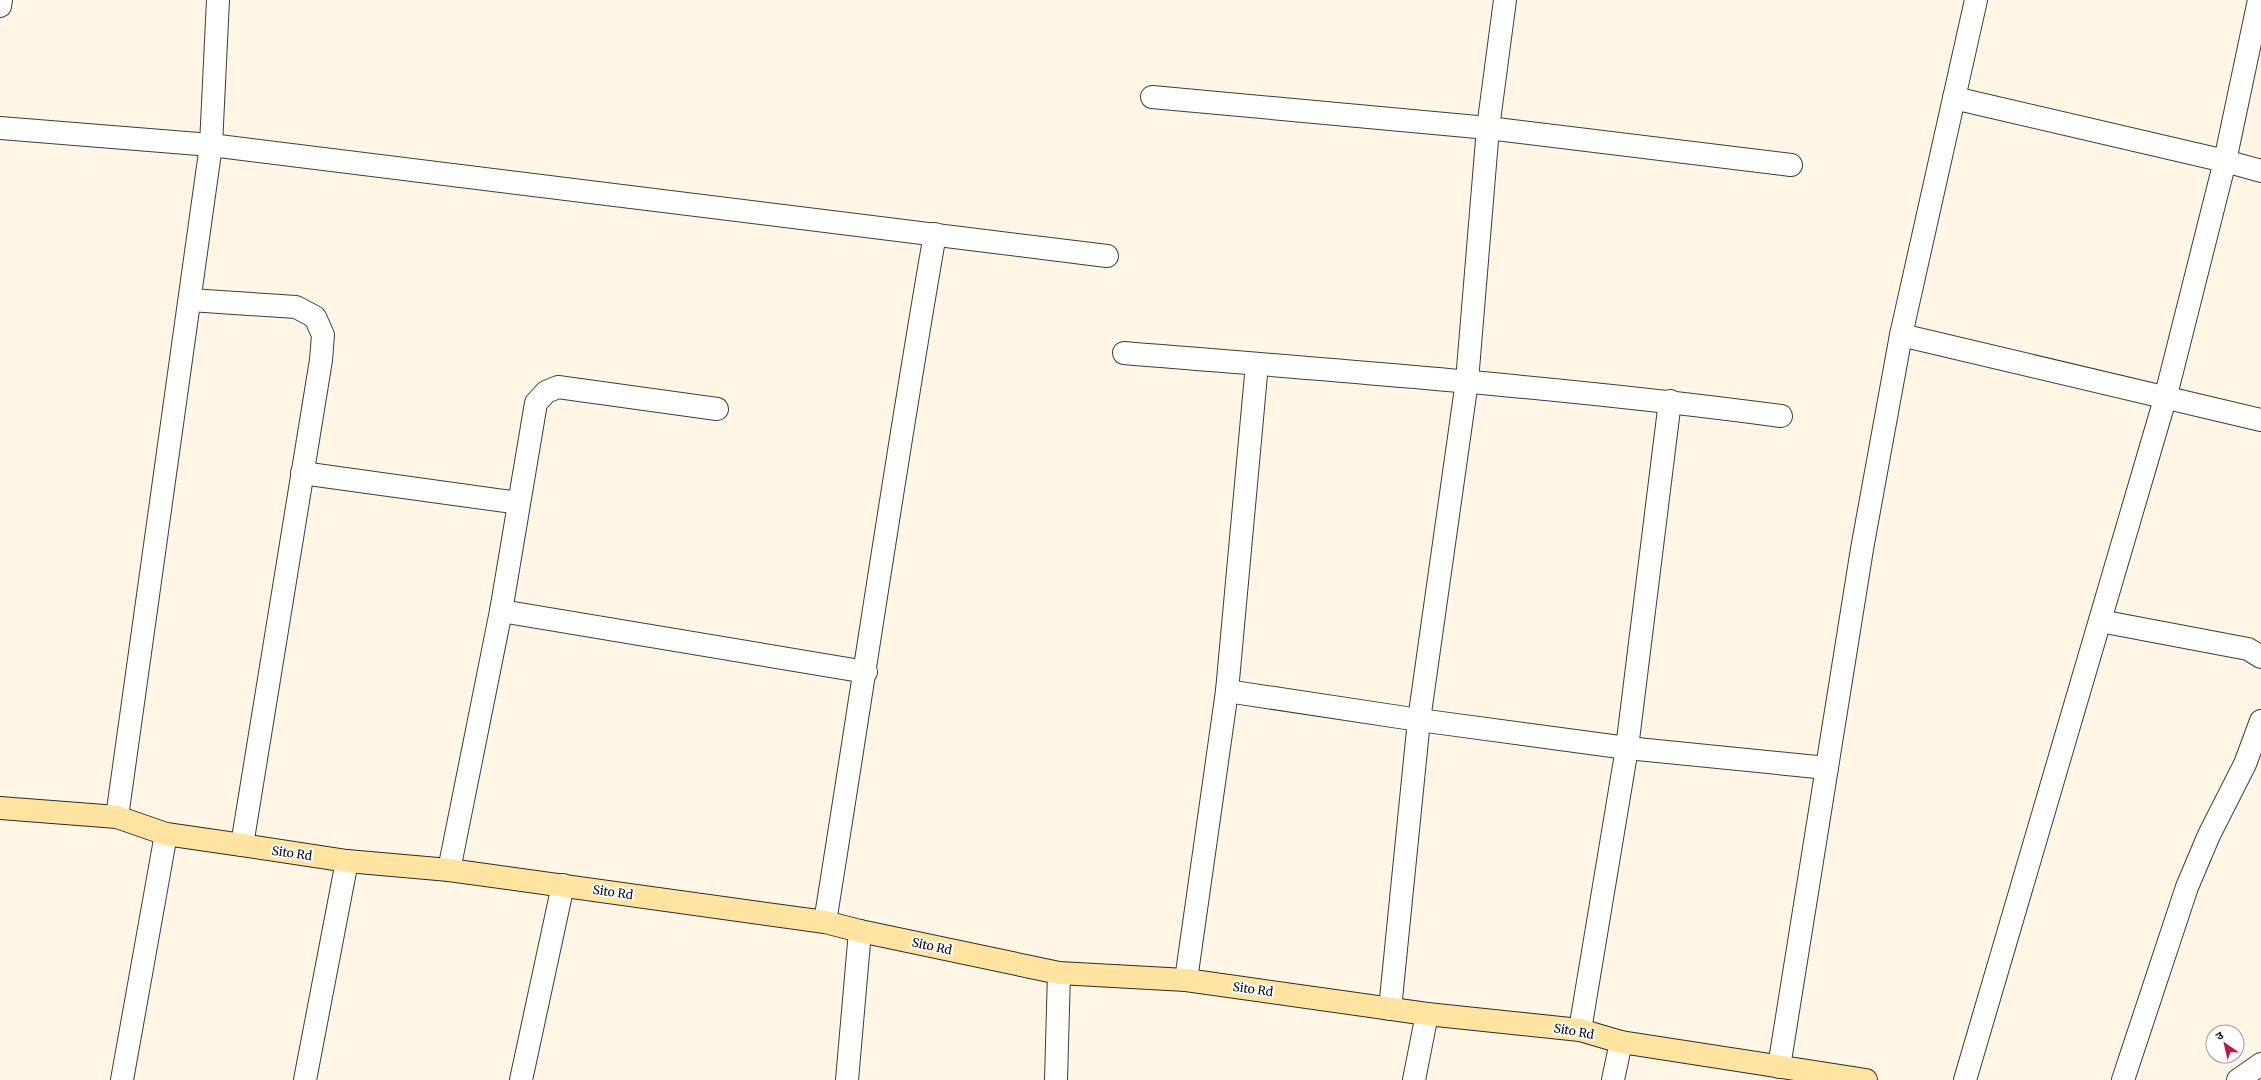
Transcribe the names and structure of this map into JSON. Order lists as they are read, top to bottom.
{
  "streets": {
    "main road": ["Sito Rd"]
  },
  "north": "top left"
}
